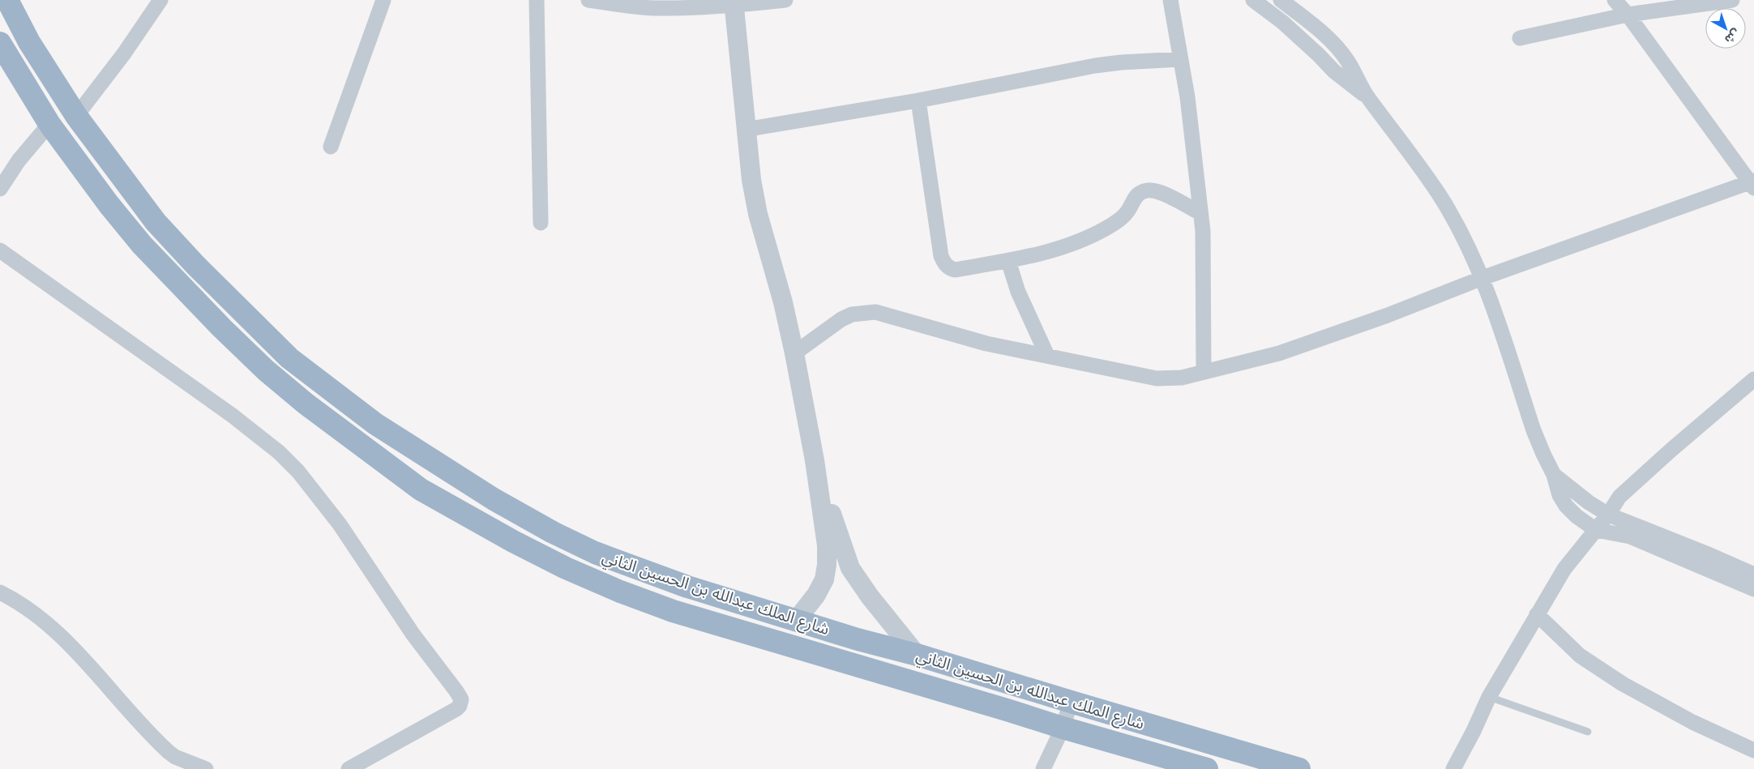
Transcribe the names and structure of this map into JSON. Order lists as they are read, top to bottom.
{
  "streets": {
    "highway": ["شارع الملك عبدالله بن الحسين الثاني"]
  },
  "north": "bottom right"
}
